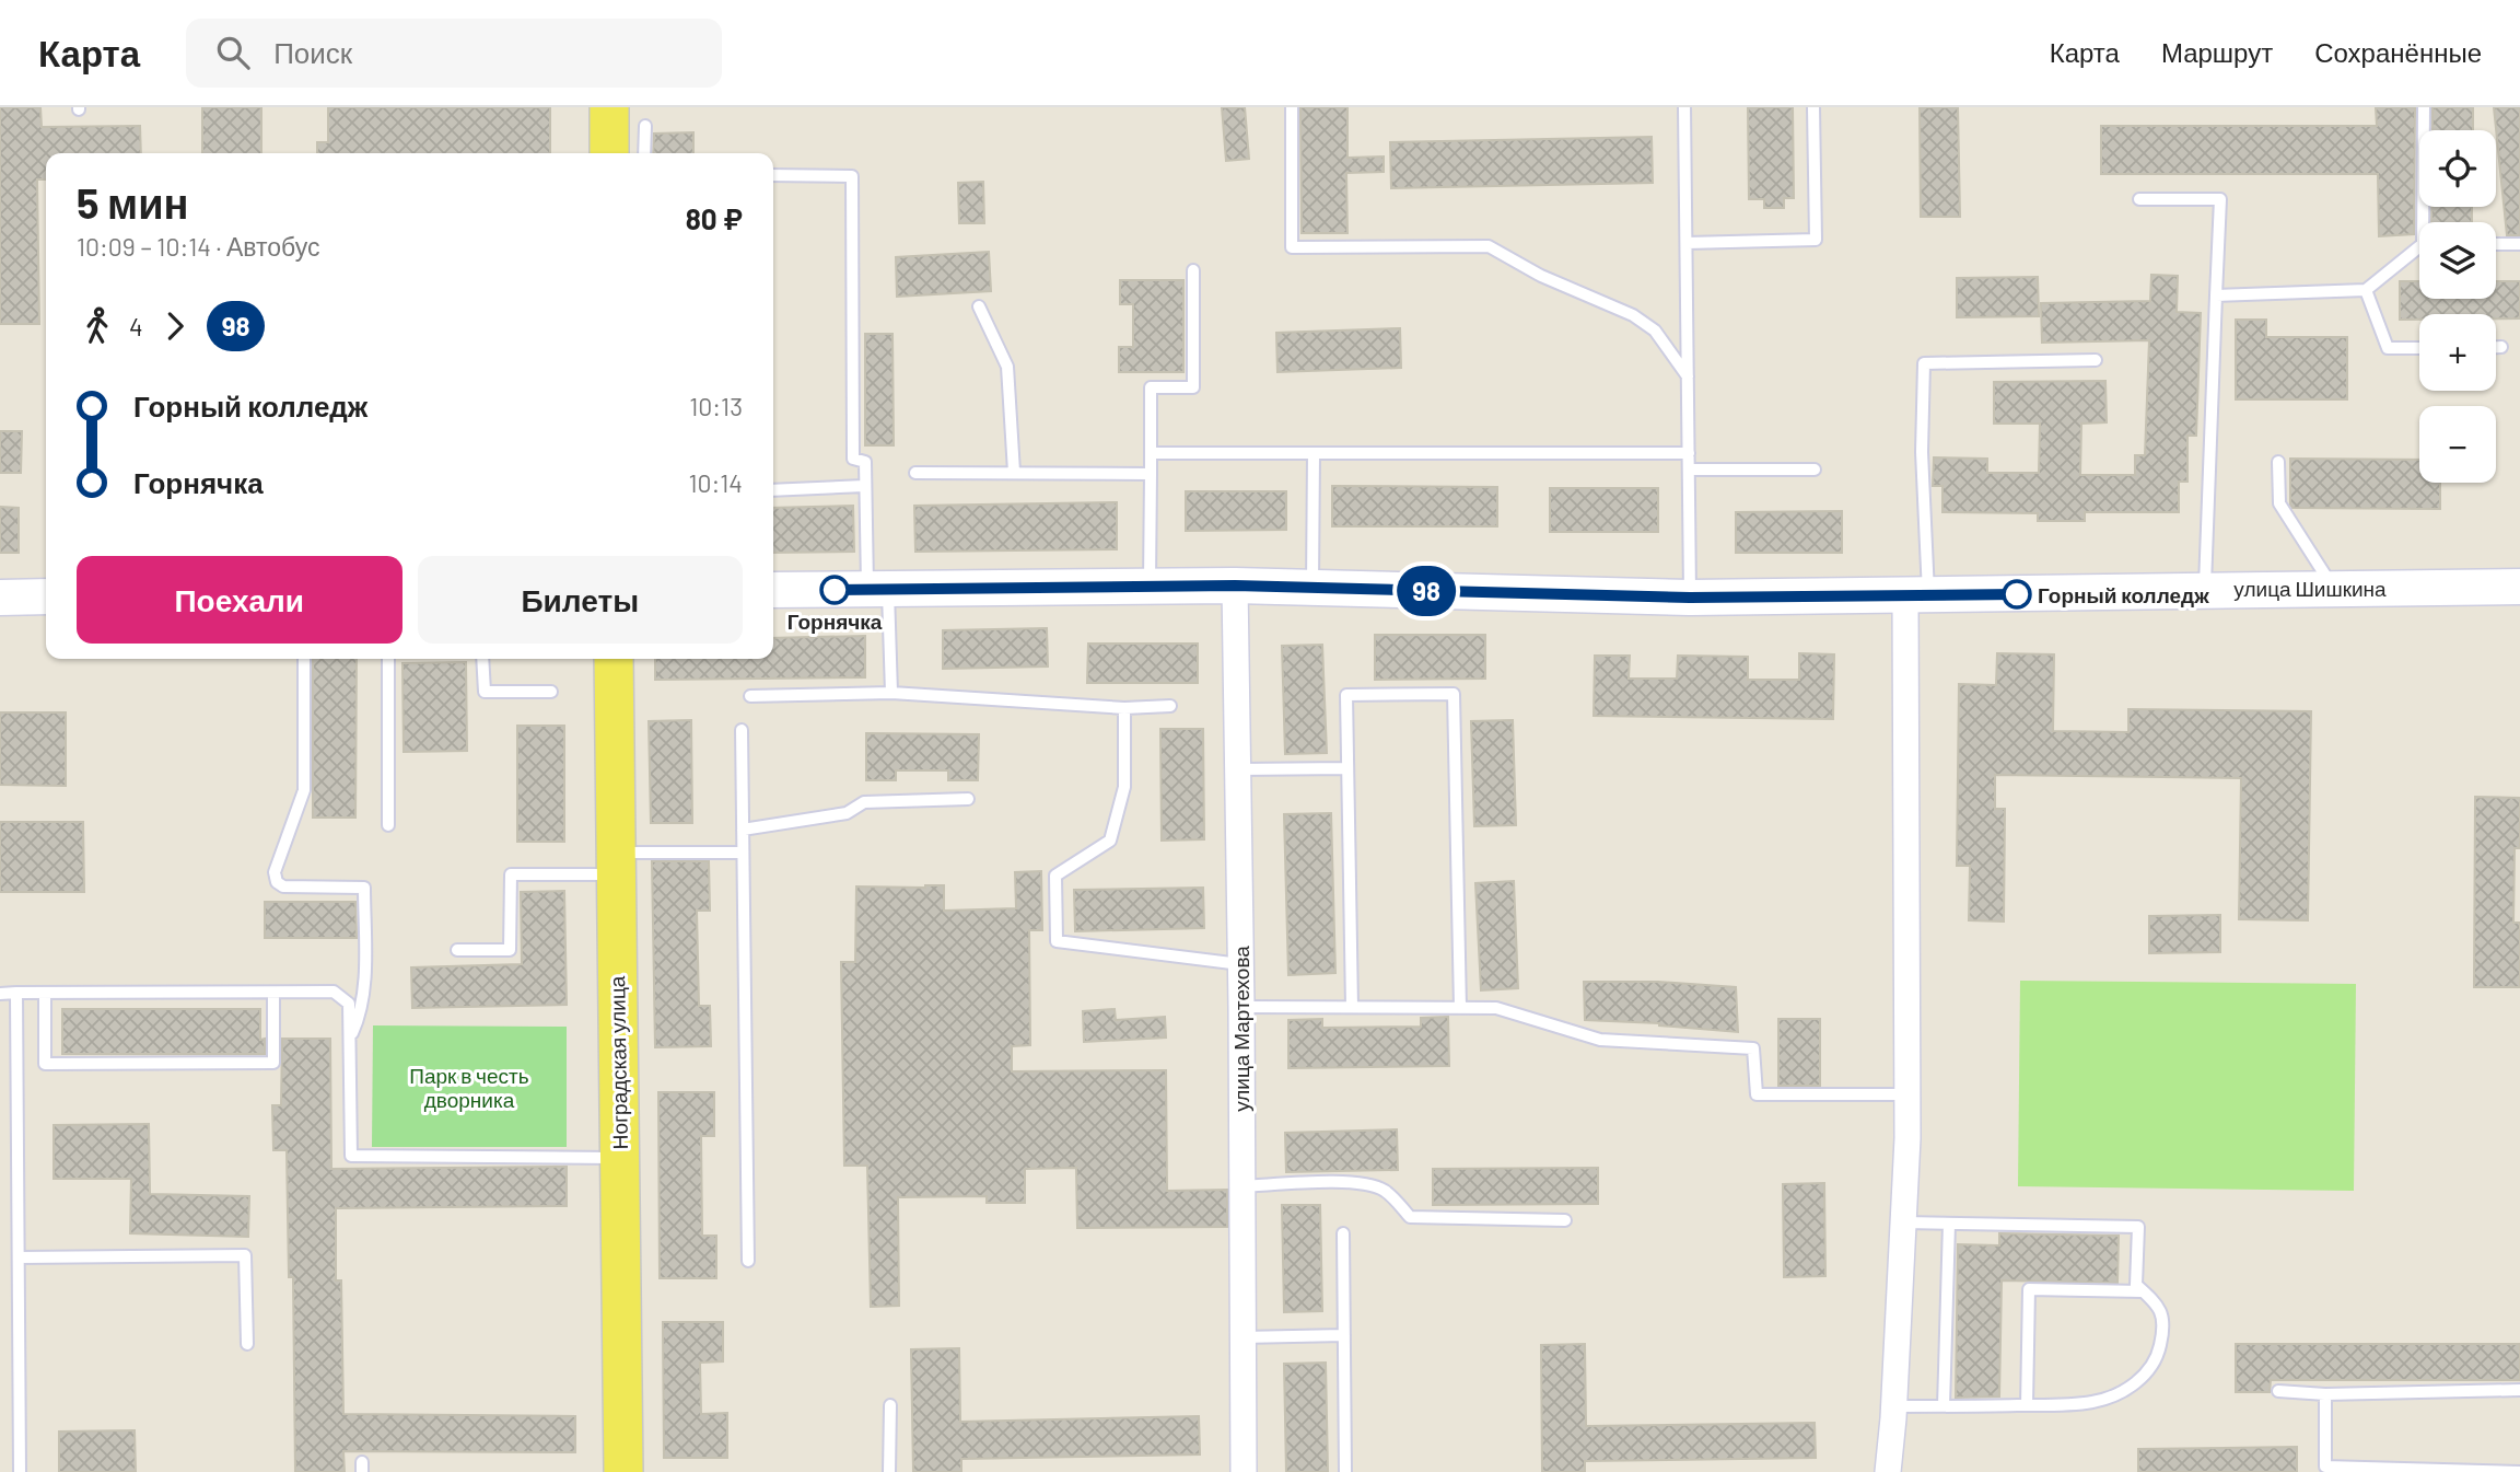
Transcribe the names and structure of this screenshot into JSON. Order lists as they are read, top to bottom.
{
  "streets": {
    "main road": ["улица Шишкина", "Ноградская улица"],
    "street": ["улица Мартехова"]
  },
  "crossings": [
    ["улица Шишкина", "улица Мартехова"]
  ],
  "parks": ["Парк в честь дворника"],
  "places": ["Горнячка", "Горный колледж"],
  "lines": ["bus line 98"],
  "page": {
    "header": "Карта",
    "search": "Поиск",
    "nav": ["Карта", "Маршрут", "Сохранённые"],
    "on_map": "98",
    "map_buttons": ["+", "−"],
    "heading": ["5 мин", "10:09 – 10:14 · Автобус", "80 ₽"],
    "legs": ["4", "98"],
    "list": [
      {
        "name": "Горный колледж",
        "value": "10:13"
      },
      {
        "name": "Горнячка",
        "value": "10:14"
      }
    ],
    "buttons": ["Поехали", "Билеты"]
  }
}
